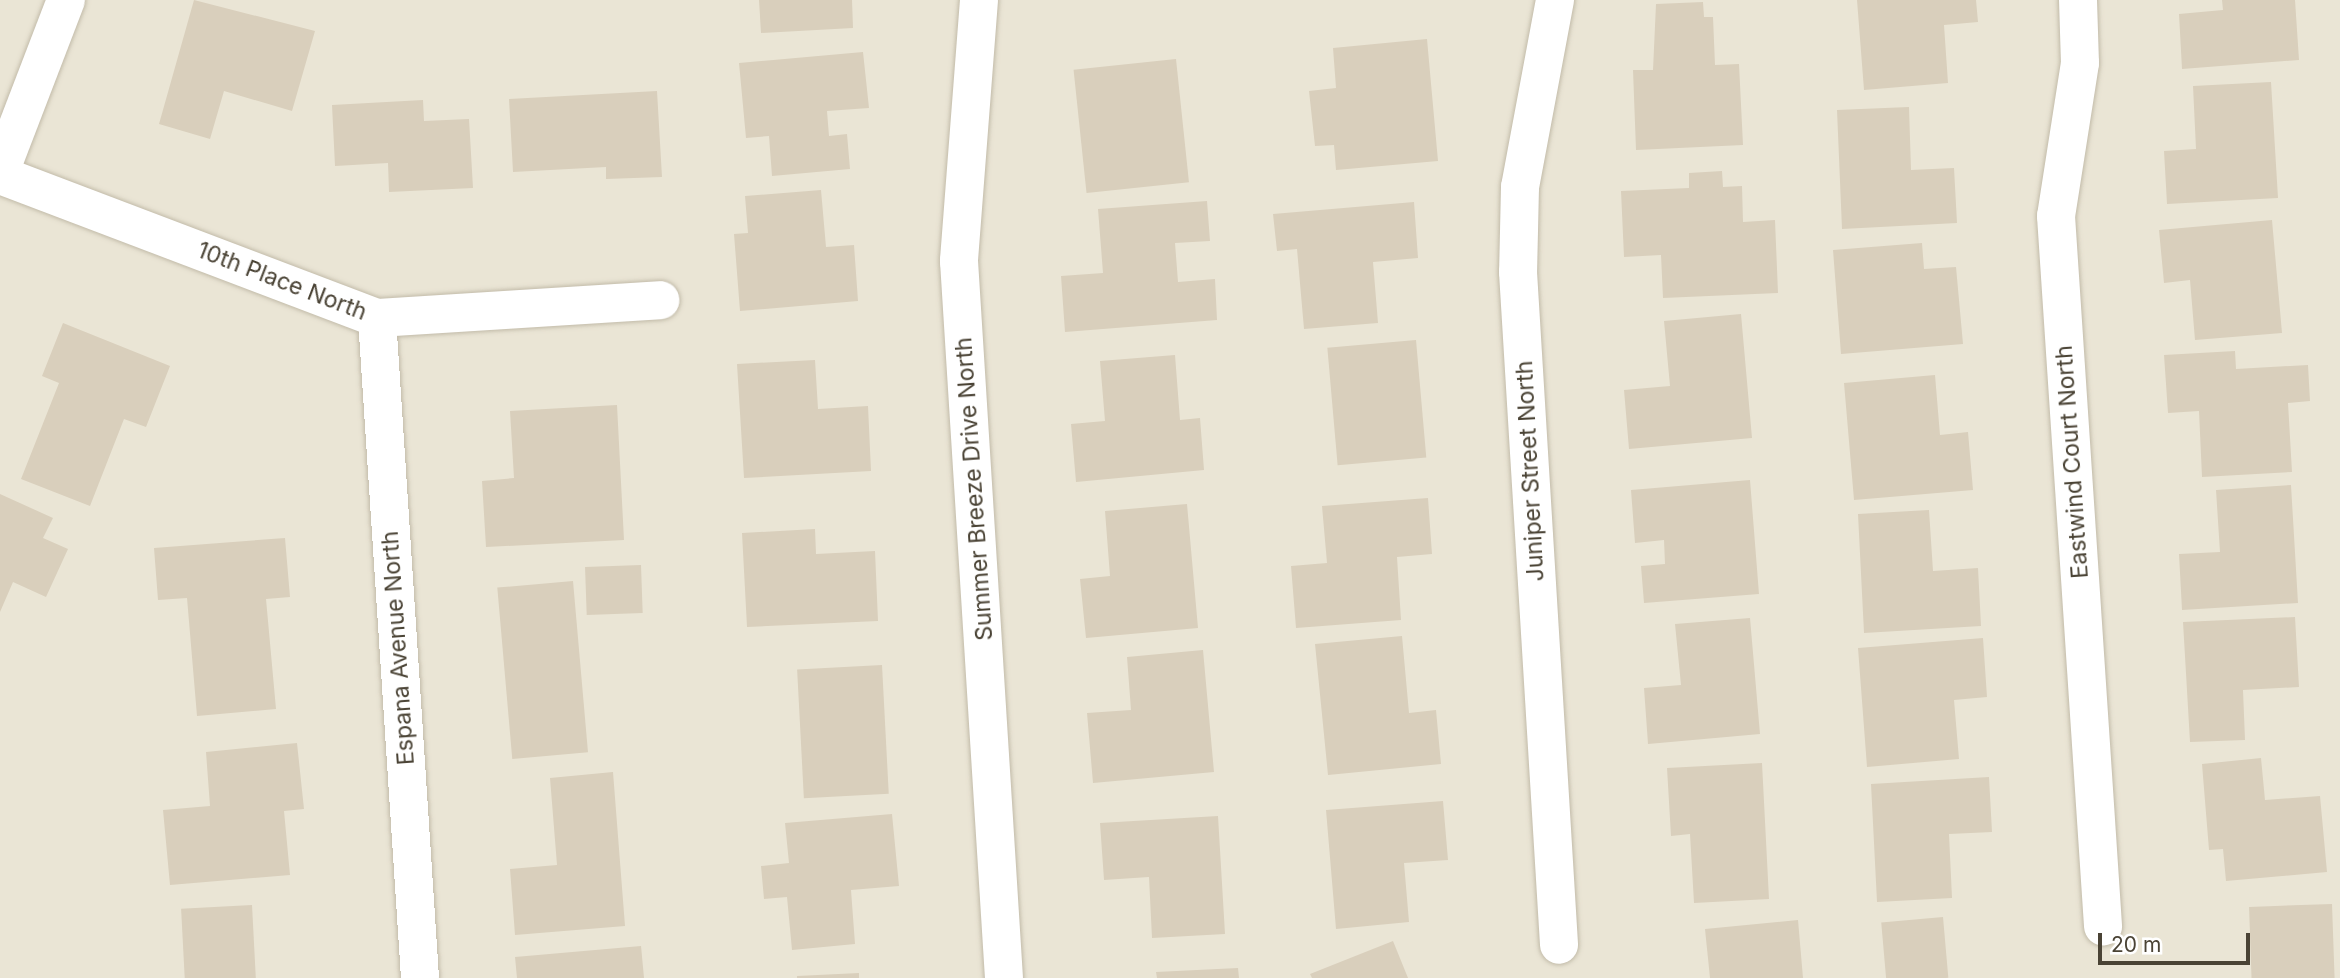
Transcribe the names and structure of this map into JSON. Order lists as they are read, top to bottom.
{
  "streets": {
    "street": [
      "10th Place North",
      "Eastwind Court North",
      "Juniper Street North",
      "Summer Breeze Drive North",
      "Espana Avenue North"
    ]
  },
  "crossings": [
    ["10th Place North", "Espana Avenue North"]
  ],
  "scale_bar": "20 m"
}
